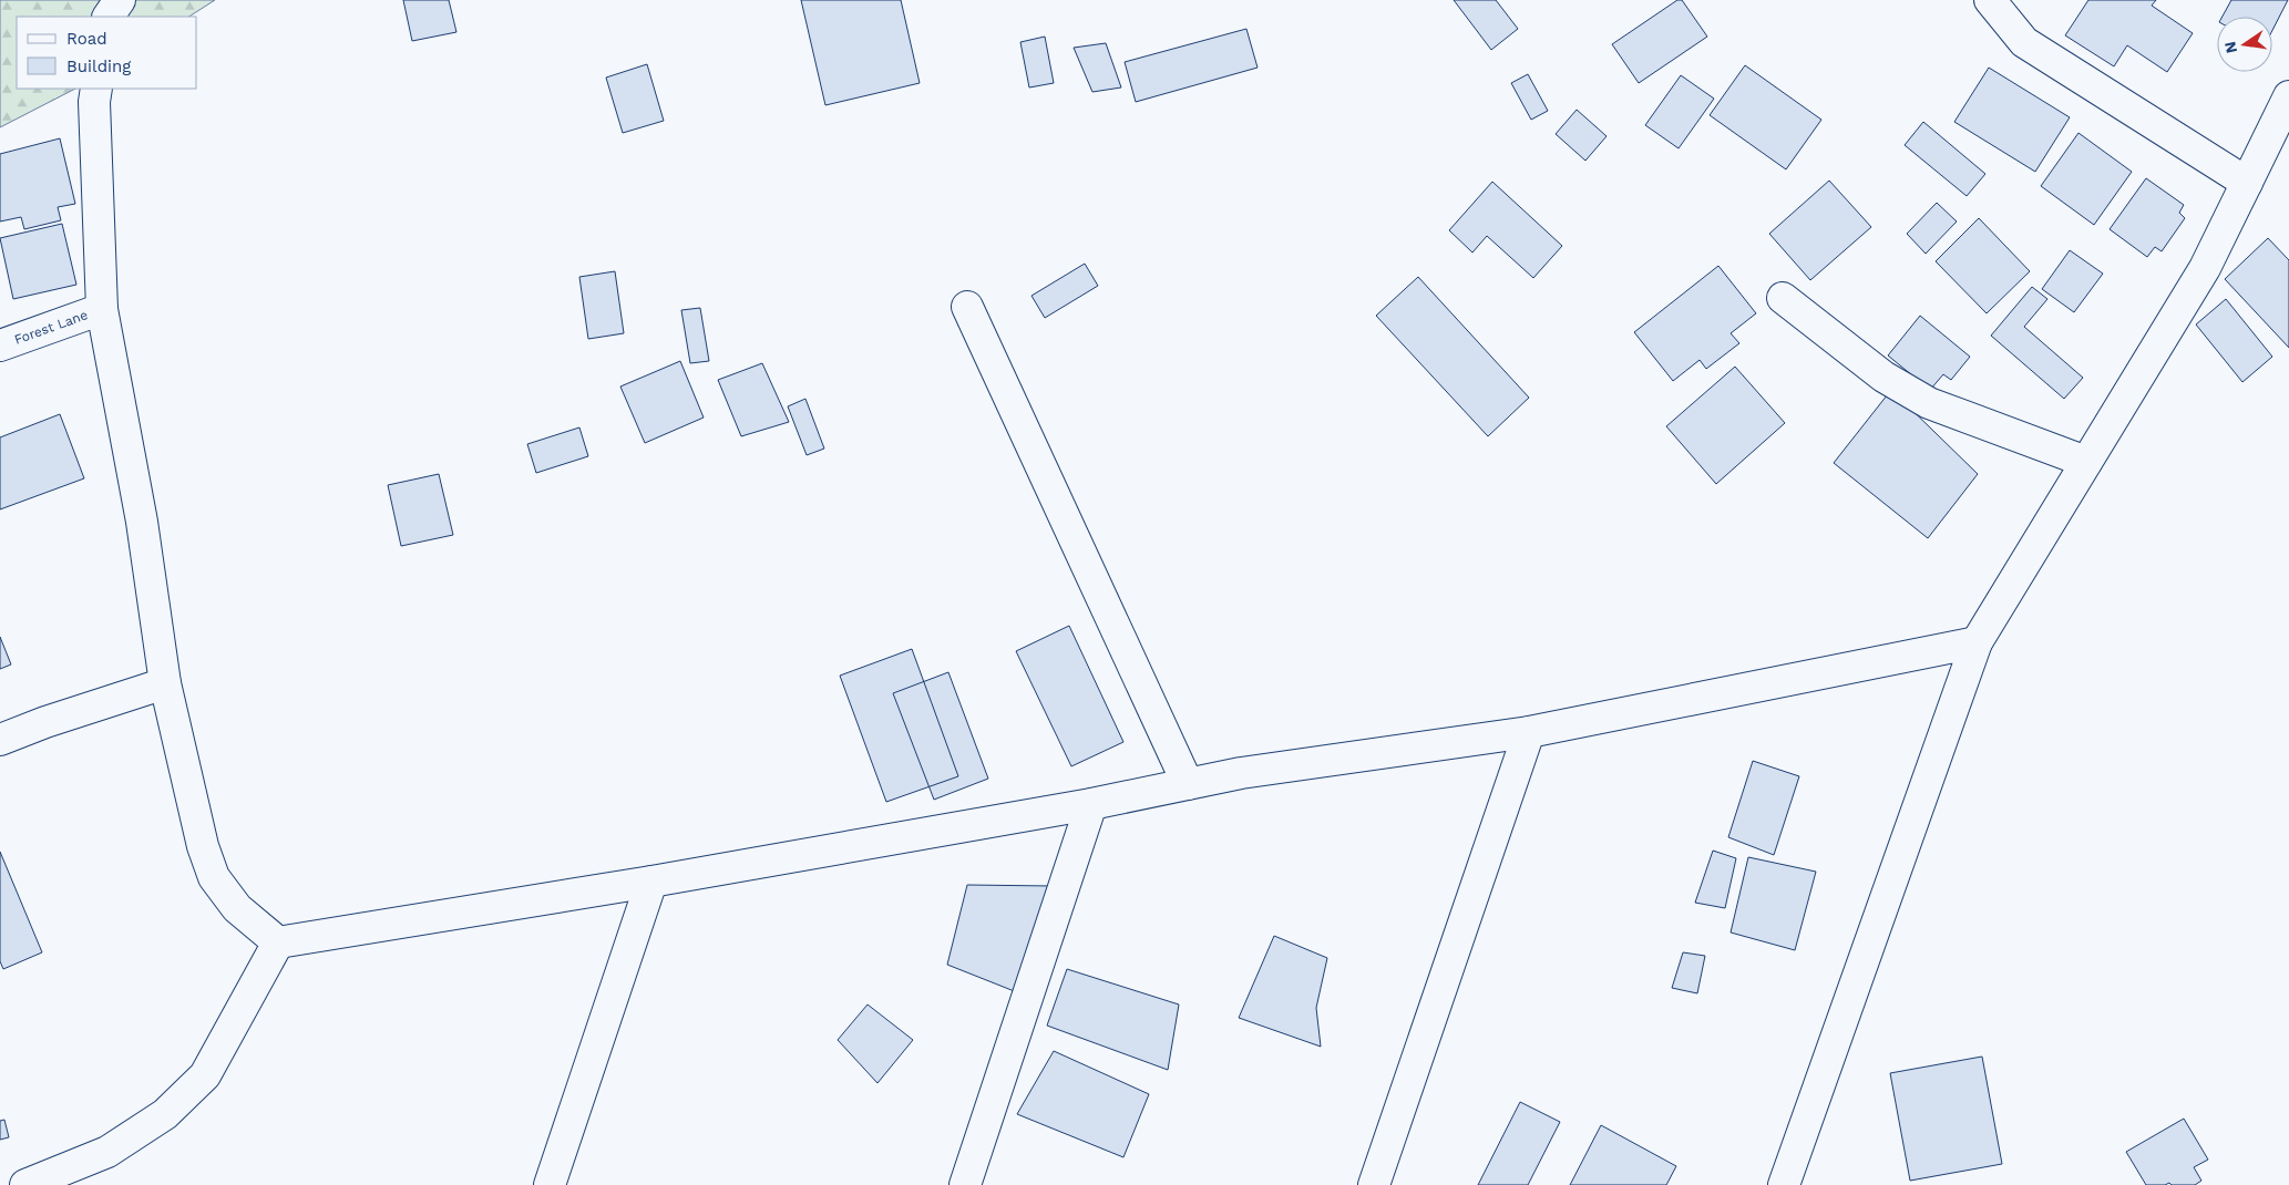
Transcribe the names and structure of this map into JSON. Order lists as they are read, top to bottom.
{
  "streets": {
    "street": ["Forest Lane"]
  },
  "legend": ["Road", "Building"],
  "north": "left"
}
